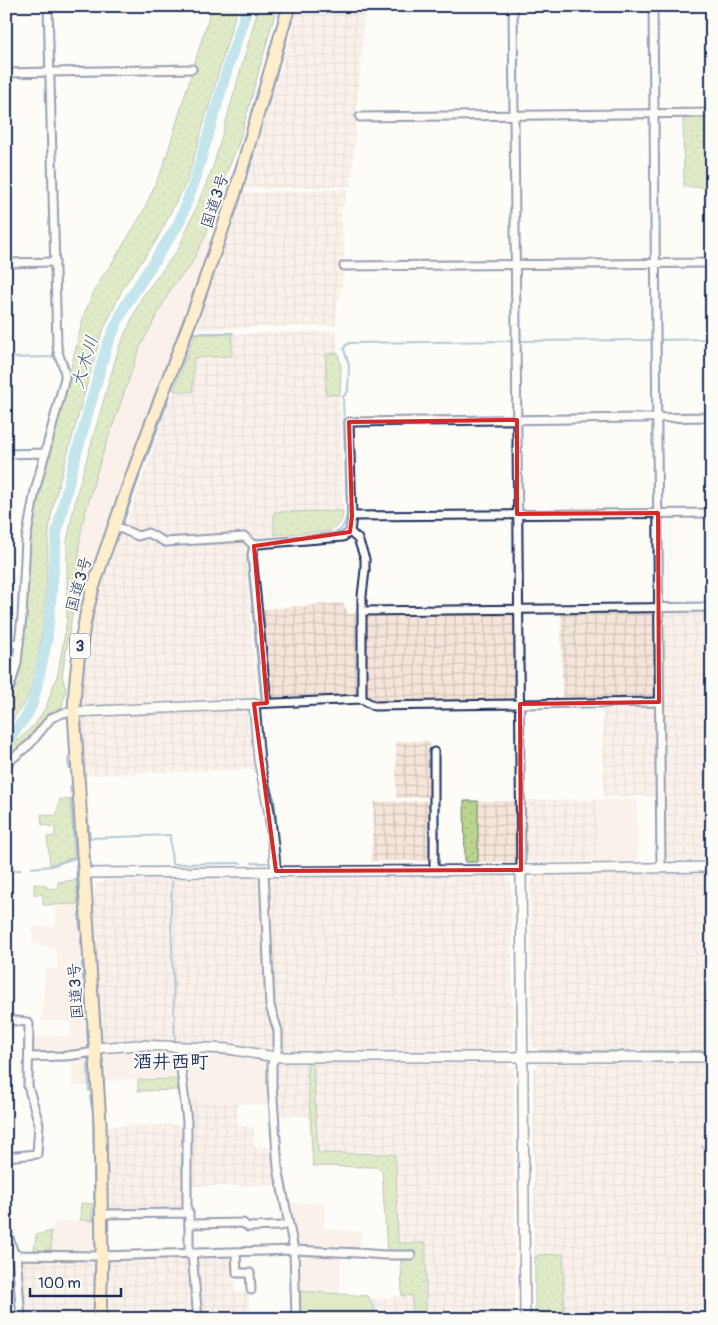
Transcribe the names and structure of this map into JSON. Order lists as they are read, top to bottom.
{
  "streets": {
    "highway": ["国道3号", "3"]
  },
  "districts": ["酒井西町"],
  "water": ["大木川"],
  "scale_bar": "100 m"
}
